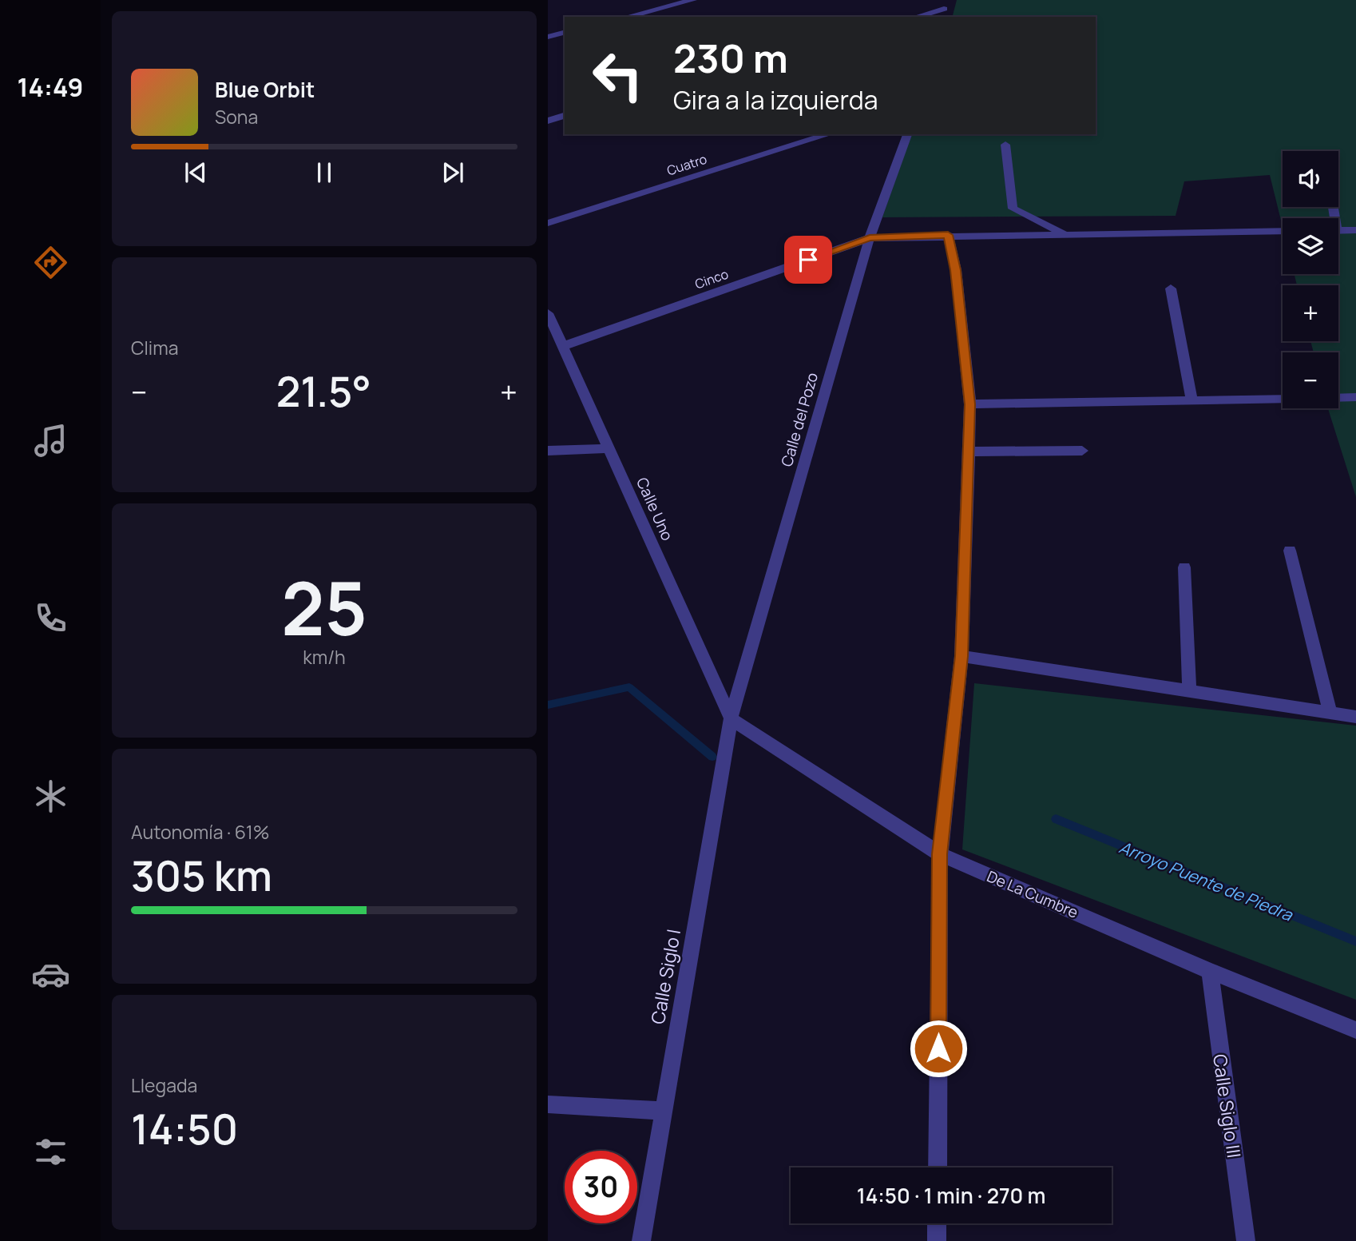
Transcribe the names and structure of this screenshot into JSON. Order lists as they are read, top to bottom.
{
  "streets": {
    "street": [
      "Cuatro",
      "Cinco",
      "Calle del Pozo",
      "Calle Uno",
      "De La Cumbre",
      "Calle Siglo I",
      "Calle Siglo III"
    ]
  },
  "crossings": [
    ["Cinco", "Calle del Pozo"],
    ["Cinco", "Calle Uno"],
    ["Calle del Pozo", "Calle Uno"],
    ["Calle del Pozo", "De La Cumbre"],
    ["Calle del Pozo", "Calle Siglo I"],
    ["Calle Uno", "De La Cumbre"],
    ["Calle Uno", "Calle Siglo I"],
    ["De La Cumbre", "Calle Siglo I"],
    ["De La Cumbre", "Calle Siglo III"]
  ],
  "water": ["Arroyo Puente de Piedra"],
  "page": {
    "tabs": "14:49",
    "turn": ["230 m", "Gira a la izquierda"],
    "song": ["Blue Orbit", "Sona"],
    "map_buttons": ["+", "−"],
    "tile": [
      "Clima",
      ["25", "km/h"],
      ["Autonomía · 61%", "305 km"],
      ["Llegada", "14:50"]
    ],
    "heat": ["−", "21.5°", "+"],
    "limit": "30",
    "trip": "14:50 · 1 min · 270 m"
  }
}
